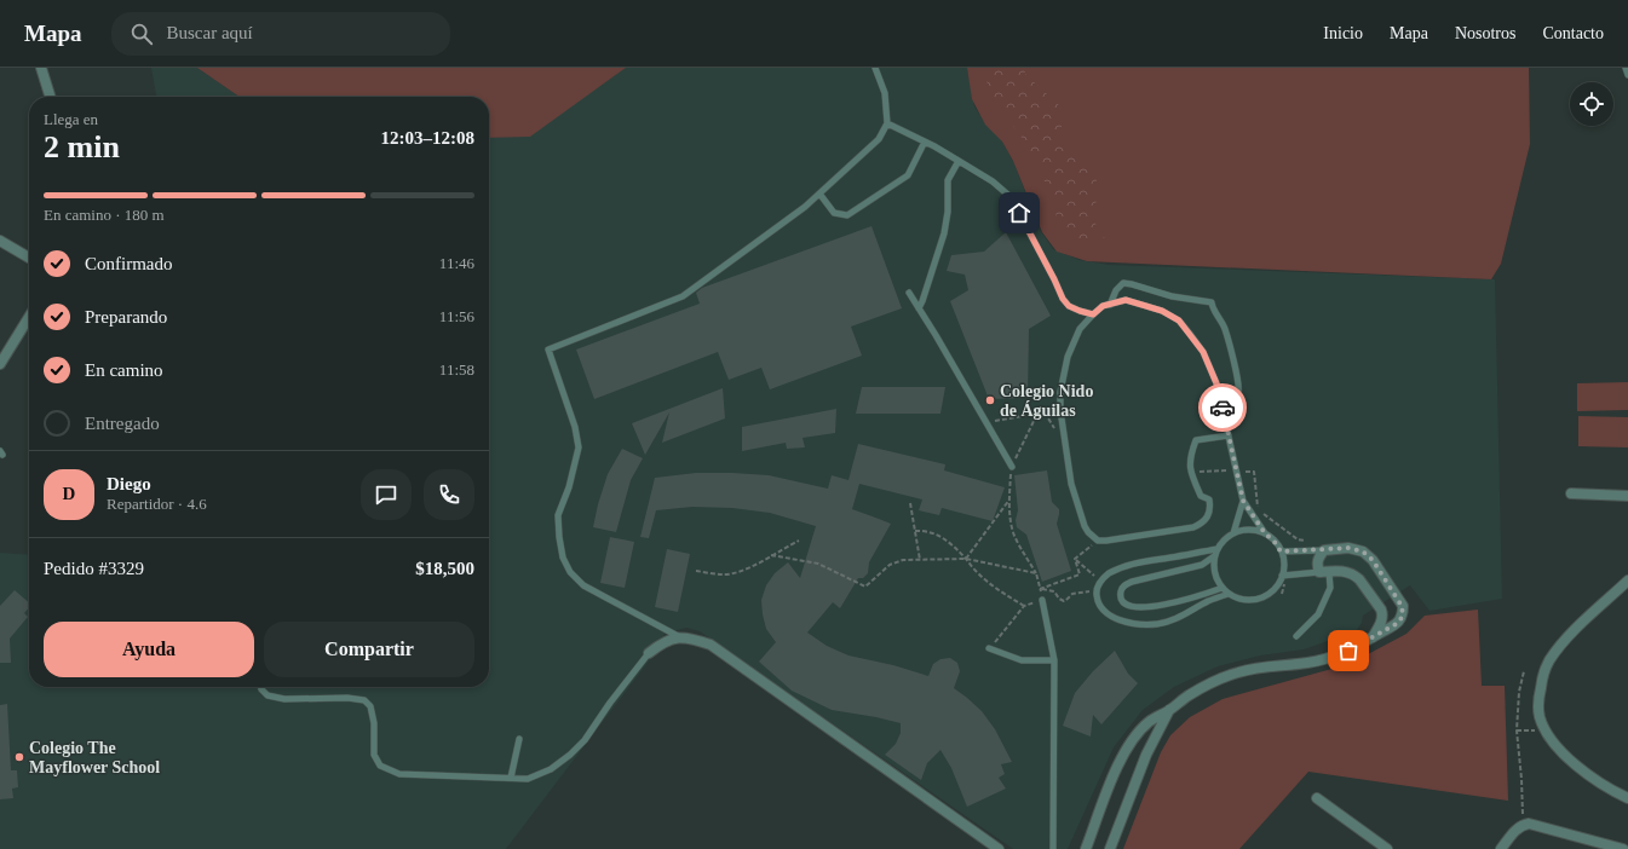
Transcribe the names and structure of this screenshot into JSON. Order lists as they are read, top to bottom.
{
  "places": ["Colegio Nido de Águilas", "Colegio The Mayflower School"],
  "page": {
    "header": "Mapa",
    "search": "Buscar aquí",
    "nav": [
      "Inicio",
      "Mapa",
      "Nosotros",
      "Contacto"
    ],
    "heading": ["2 min", "Llega en", "12:03–12:08"],
    "panel": [
      "Diego",
      "Repartidor · 4.6",
      "Pedido #3329",
      "$18,500"
    ],
    "bar": "En camino · 180 m",
    "list": [
      ["Confirmado", "11:46"],
      ["Preparando", "11:56"],
      ["En camino", "11:58"],
      "Entregado"
    ],
    "round": "D",
    "buttons": ["Ayuda", "Compartir"]
  }
}
